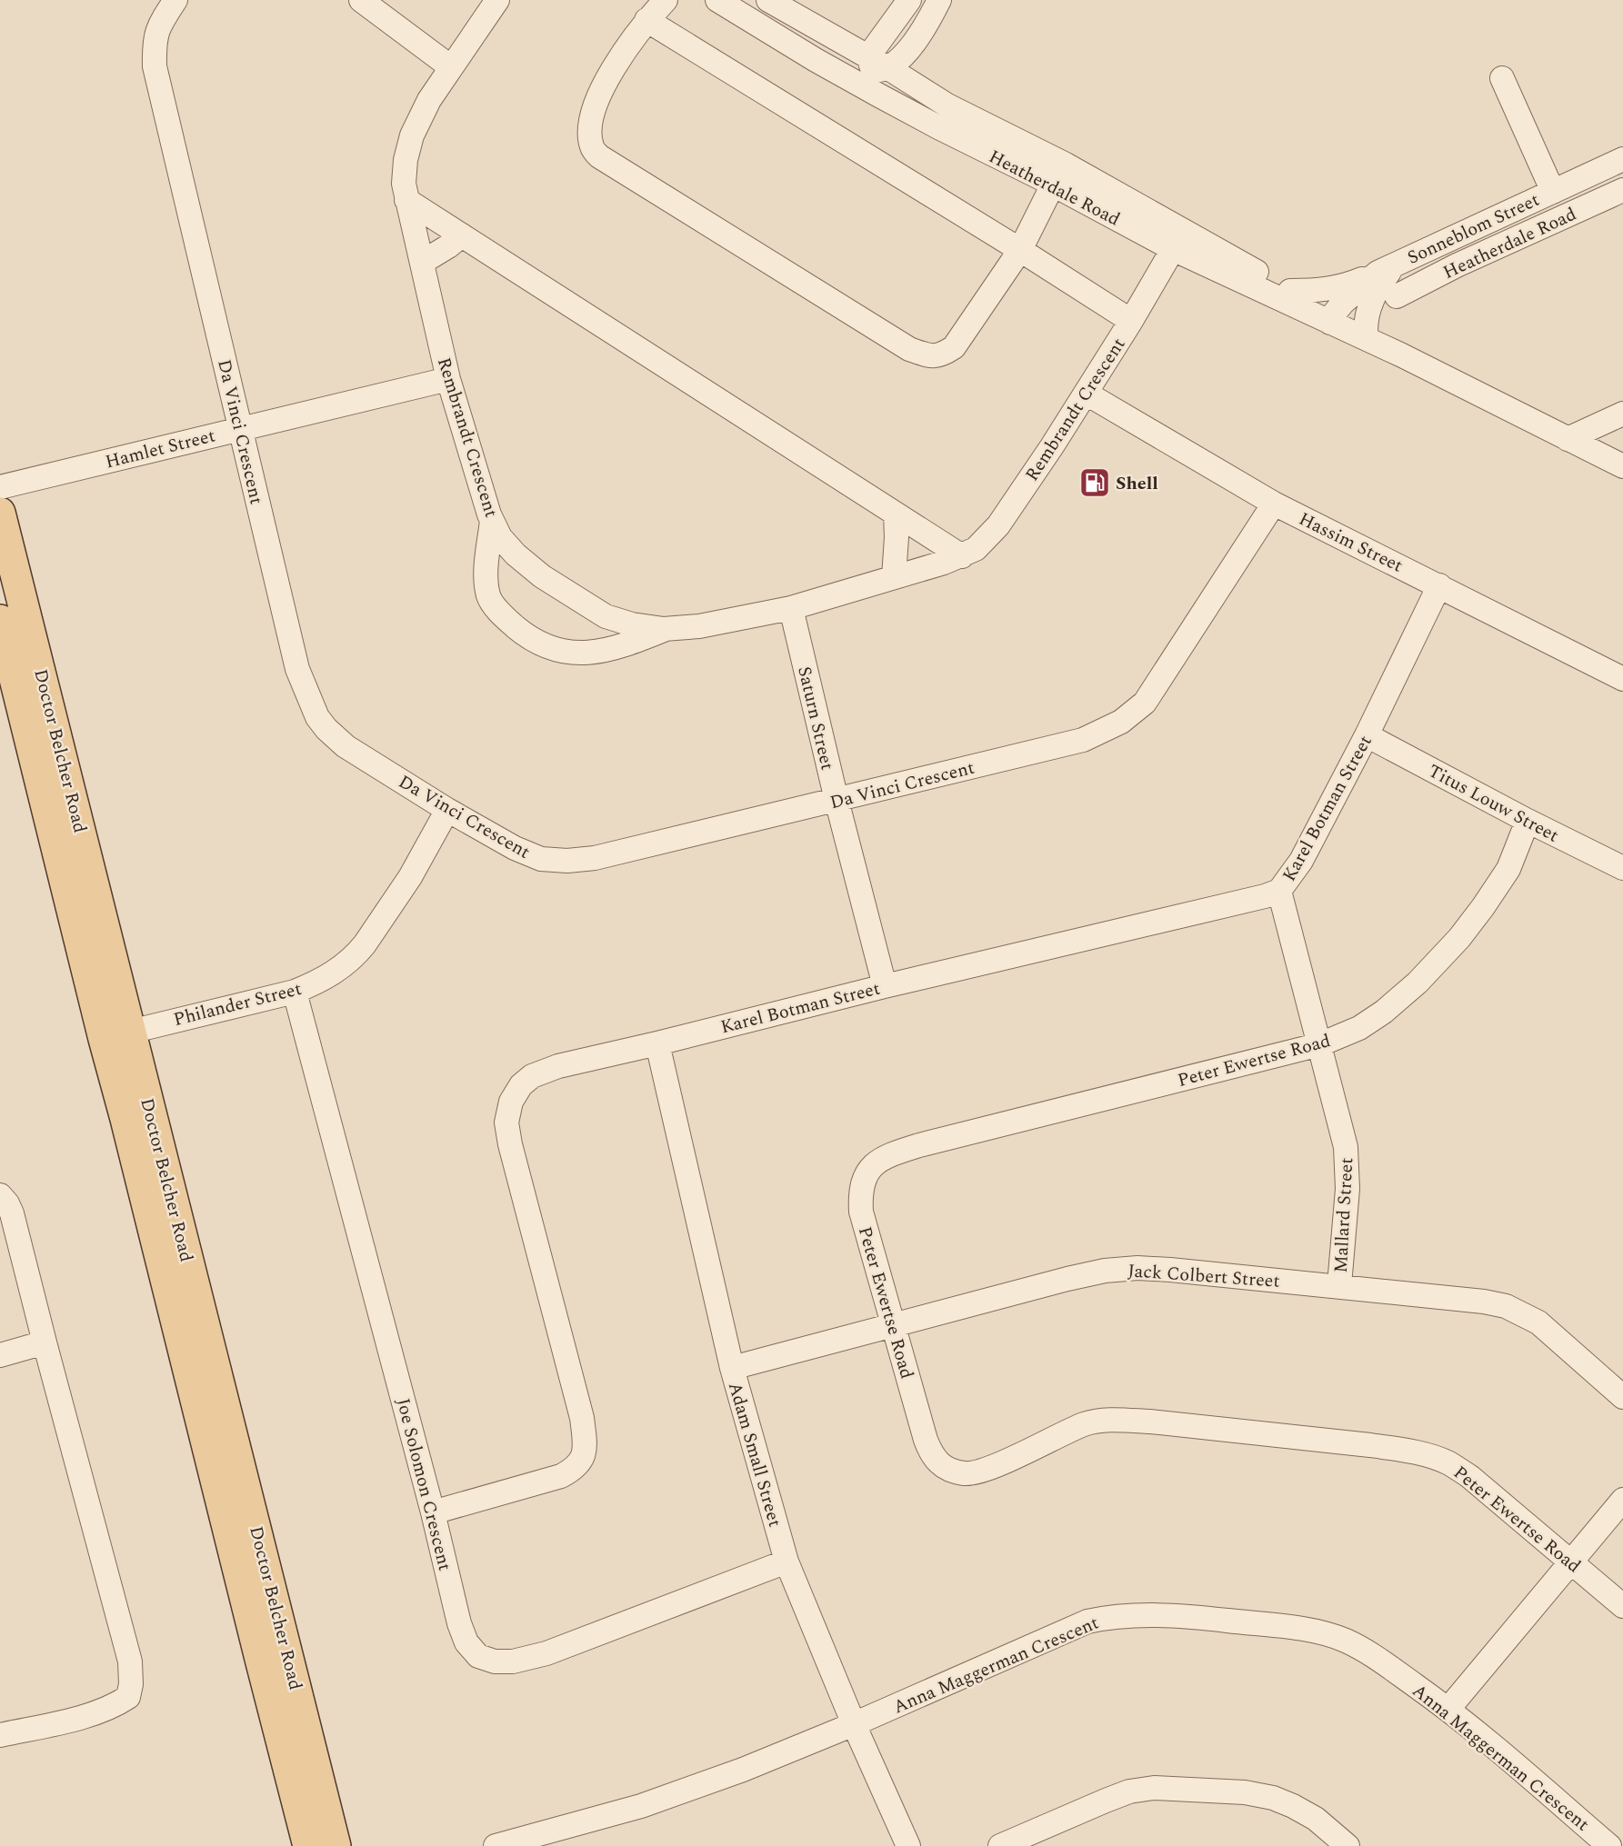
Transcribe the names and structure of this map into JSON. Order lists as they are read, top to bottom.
{
  "streets": {
    "main road": ["Doctor Belcher Road"],
    "street": [
      "Heatherdale Road",
      "Sonneblom Street",
      "Rembrandt Crescent",
      "Da Vinci Crescent",
      "Hamlet Street",
      "Hassim Street",
      "Saturn Street",
      "Titus Louw Street",
      "Karel Botman Street",
      "Philander Street",
      "Peter Ewertse Road",
      "Mallard Street",
      "Jack Colbert Street",
      "Adam Small Street",
      "Joe Solomon Crescent",
      "Anna Maggerman Crescent"
    ]
  },
  "crossings": [
    ["Heatherdale Road", "Sonneblom Street"],
    ["Heatherdale Road", "Rembrandt Crescent"],
    ["Rembrandt Crescent", "Hamlet Street"],
    ["Rembrandt Crescent", "Hassim Street"],
    ["Rembrandt Crescent", "Saturn Street"],
    ["Da Vinci Crescent", "Hamlet Street"],
    ["Da Vinci Crescent", "Hassim Street"],
    ["Da Vinci Crescent", "Saturn Street"],
    ["Da Vinci Crescent", "Philander Street"],
    ["Hassim Street", "Karel Botman Street"],
    ["Saturn Street", "Karel Botman Street"],
    ["Doctor Belcher Road", "Philander Street"],
    ["Titus Louw Street", "Karel Botman Street"],
    ["Titus Louw Street", "Peter Ewertse Road"],
    ["Karel Botman Street", "Mallard Street"],
    ["Karel Botman Street", "Adam Small Street"],
    ["Karel Botman Street", "Joe Solomon Crescent"],
    ["Philander Street", "Joe Solomon Crescent"],
    ["Peter Ewertse Road", "Mallard Street"],
    ["Peter Ewertse Road", "Jack Colbert Street"],
    ["Mallard Street", "Jack Colbert Street"],
    ["Jack Colbert Street", "Adam Small Street"],
    ["Adam Small Street", "Joe Solomon Crescent"],
    ["Adam Small Street", "Anna Maggerman Crescent"]
  ],
  "places": {
    "fuel station": ["Shell"]
  }
}
